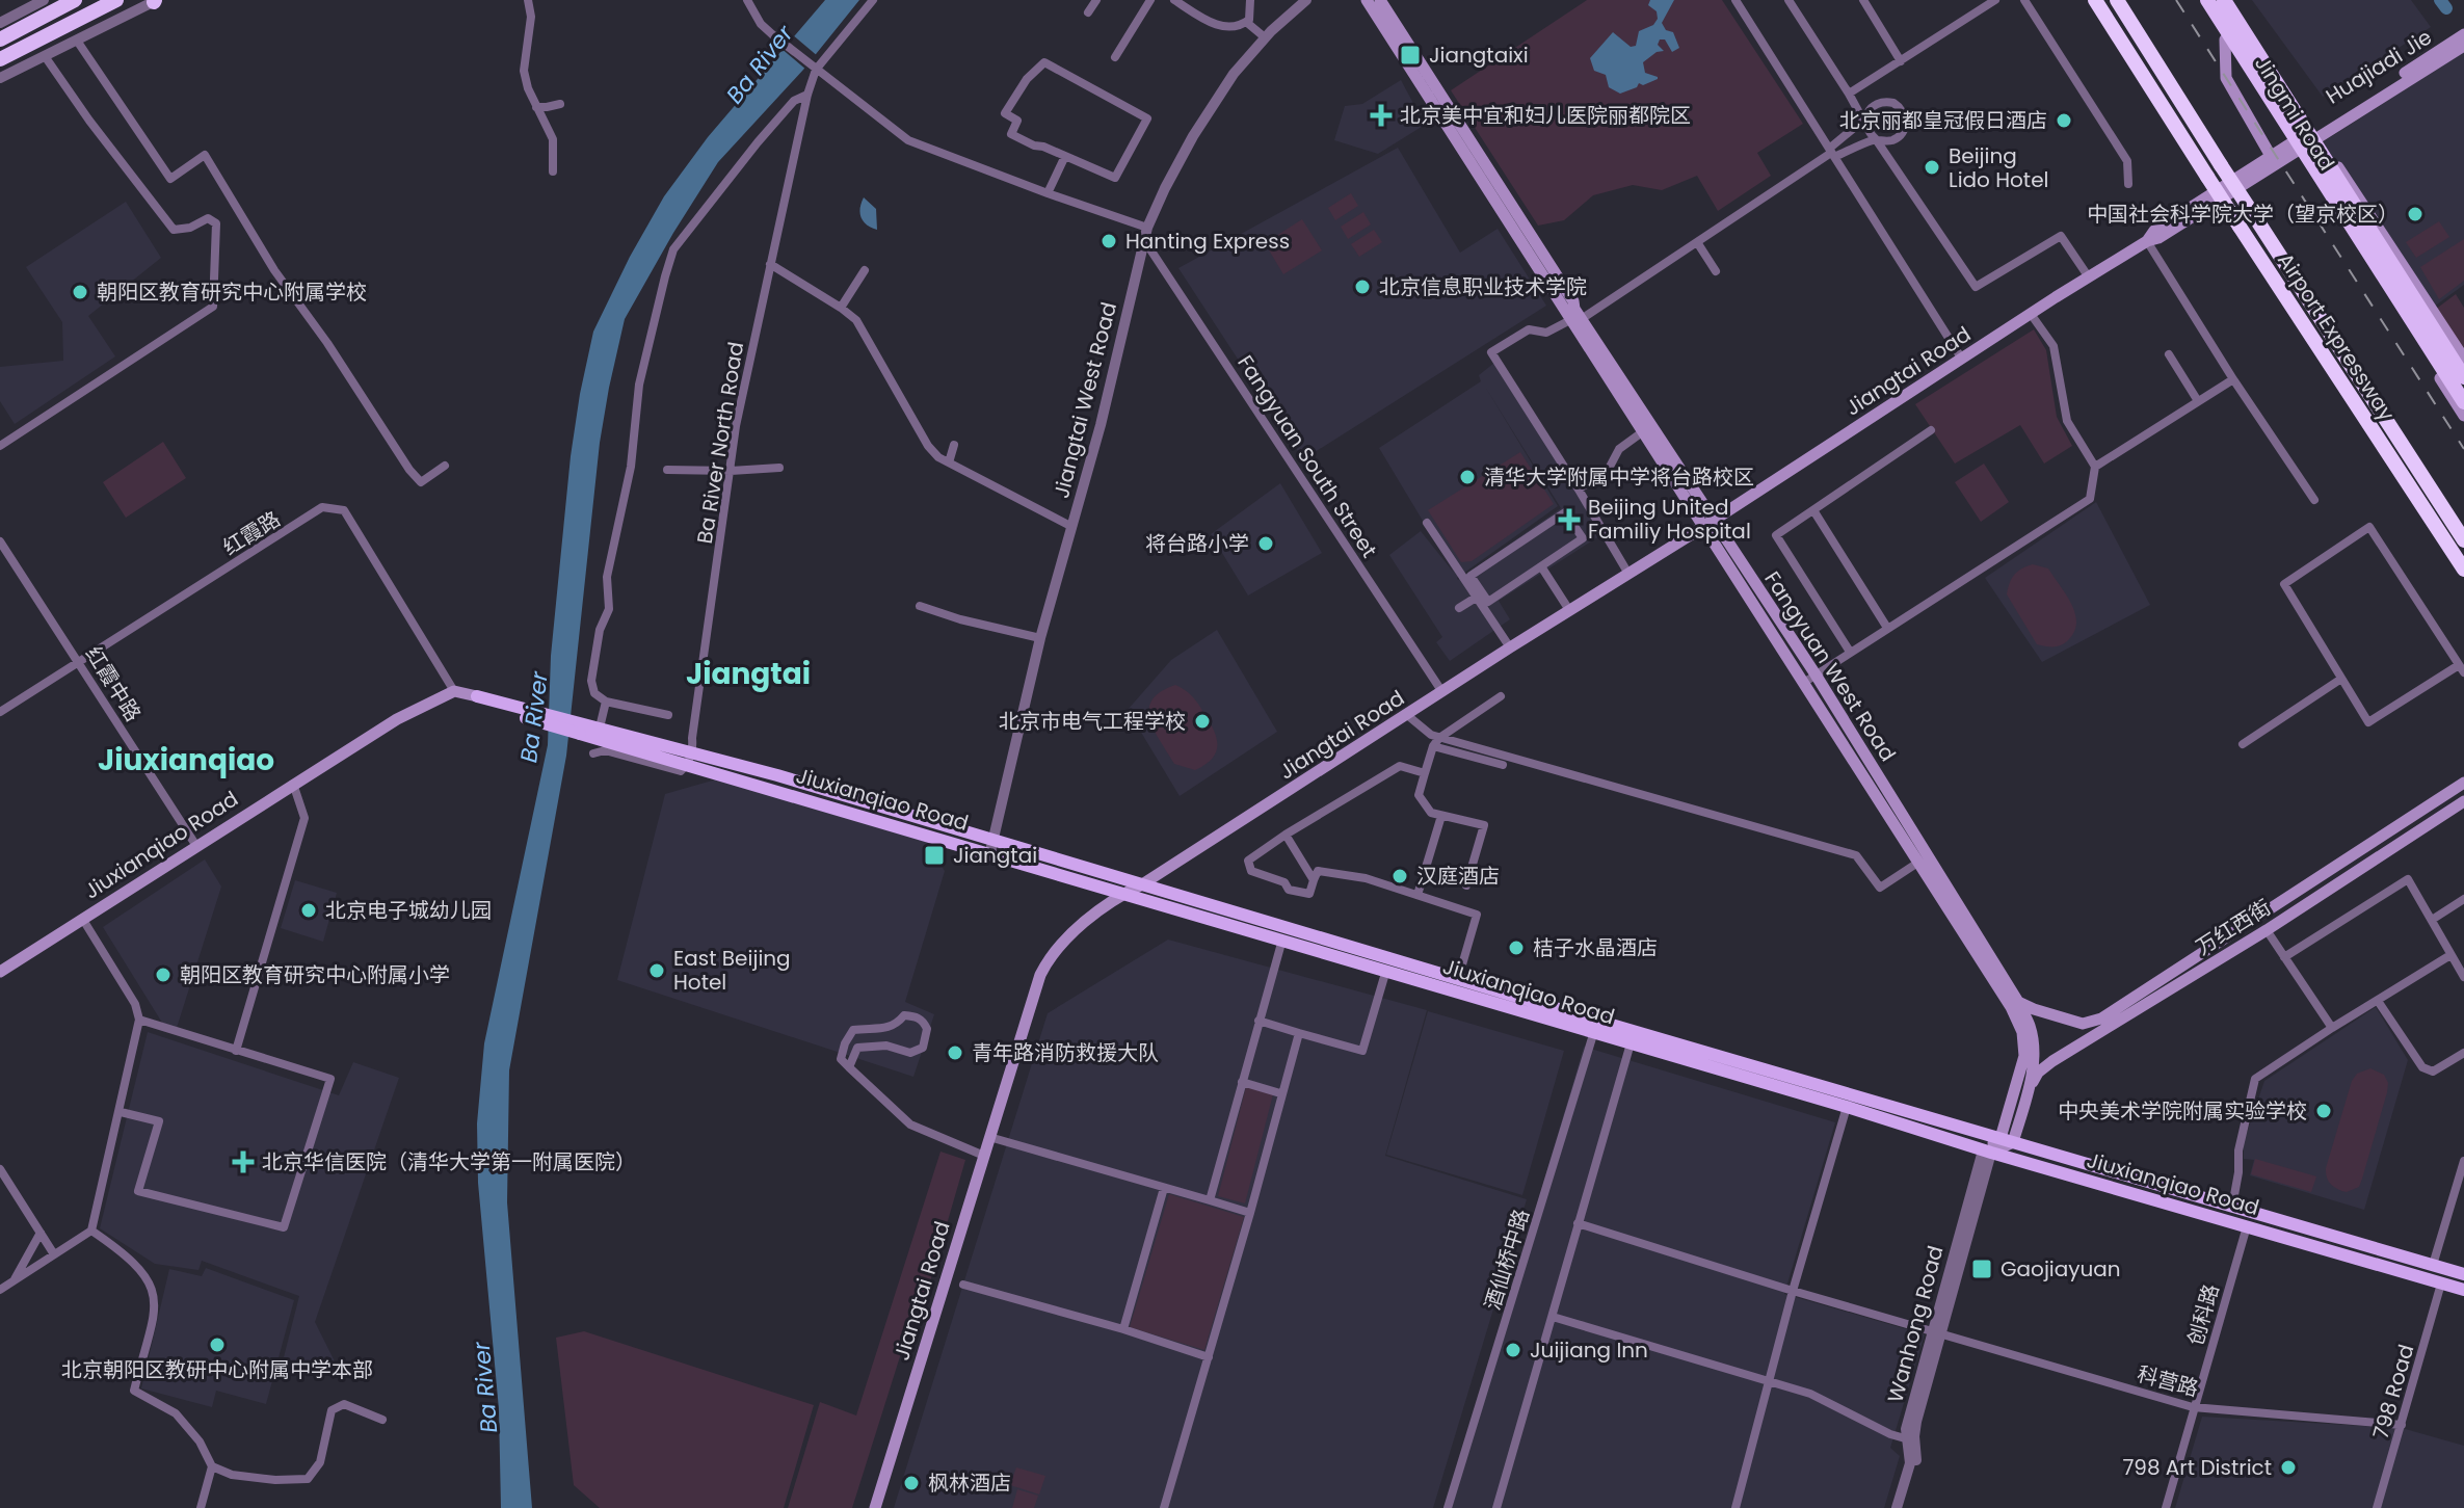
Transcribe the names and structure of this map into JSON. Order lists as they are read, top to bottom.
{
  "streets": {
    "highway": ["Airport Expressway"],
    "main road": [
      "Huajiadi Jie",
      "Jingmi Road",
      "Jiangtai Road",
      "Fangyuan West Road",
      "Jiuxianqiao Road",
      "万红西街"
    ],
    "street": [
      "Jiangtai West Road",
      "Ba River North Road",
      "Fangyuan South Street",
      "红霞路",
      "红霞中路",
      "酒仙桥中路",
      "创科路",
      "Wanhong Road",
      "科营路",
      "798 Road"
    ]
  },
  "crossings": [
    ["Huajiadi Jie", "Jingmi Road"],
    ["Jingmi Road", "Jiangtai Road"],
    ["Jiangtai Road", "Fangyuan South Street"],
    ["Jiangtai Road", "Fangyuan West Road"],
    ["Jiangtai Road", "Jiuxianqiao Road"],
    ["Jiangtai West Road", "Fangyuan South Street"],
    ["Jiangtai West Road", "Jiuxianqiao Road"],
    ["Ba River North Road", "Jiuxianqiao Road"],
    ["红霞路", "红霞中路"],
    ["红霞路", "Jiuxianqiao Road"],
    ["Fangyuan West Road", "Jiuxianqiao Road"],
    ["Fangyuan West Road", "万红西街"],
    ["红霞中路", "Jiuxianqiao Road"],
    ["Jiuxianqiao Road", "酒仙桥中路"],
    ["Jiuxianqiao Road", "创科路"],
    ["Jiuxianqiao Road", "Wanhong Road"],
    ["Jiuxianqiao Road", "798 Road"],
    ["创科路", "科营路"],
    ["Wanhong Road", "科营路"],
    ["科营路", "798 Road"]
  ],
  "districts": ["Jiangtai", "Jiuxianqiao"],
  "water": ["Ba River"],
  "places": {
    "transit": ["Jiangtaixi", "Jiangtai", "Gaojiayuan"],
    "health": ["北京美中宜和妇儿医院丽都院区", "Beijing United Familiy Hospital", "北京华信医院（清华大学第一附属医院）"],
    "other": [
      "北京丽都皇冠假日酒店",
      "Beijing Lido Hotel",
      "中国社会科学院大学（望京校区）",
      "Hanting Express",
      "北京信息职业技术学院",
      "朝阳区教育研究中心附属学校",
      "清华大学附属中学将台路校区",
      "将台路小学",
      "北京市电气工程学校",
      "汉庭酒店",
      "北京电子城幼儿园",
      "桔子水晶酒店",
      "East Beijing Hotel",
      "朝阳区教育研究中心附属小学",
      "青年路消防救援大队",
      "中央美术学院附属实验学校",
      "北京朝阳区教研中心附属中学本部",
      "Juijiang Inn",
      "798 Art District",
      "枫林酒店"
    ]
  }
}
